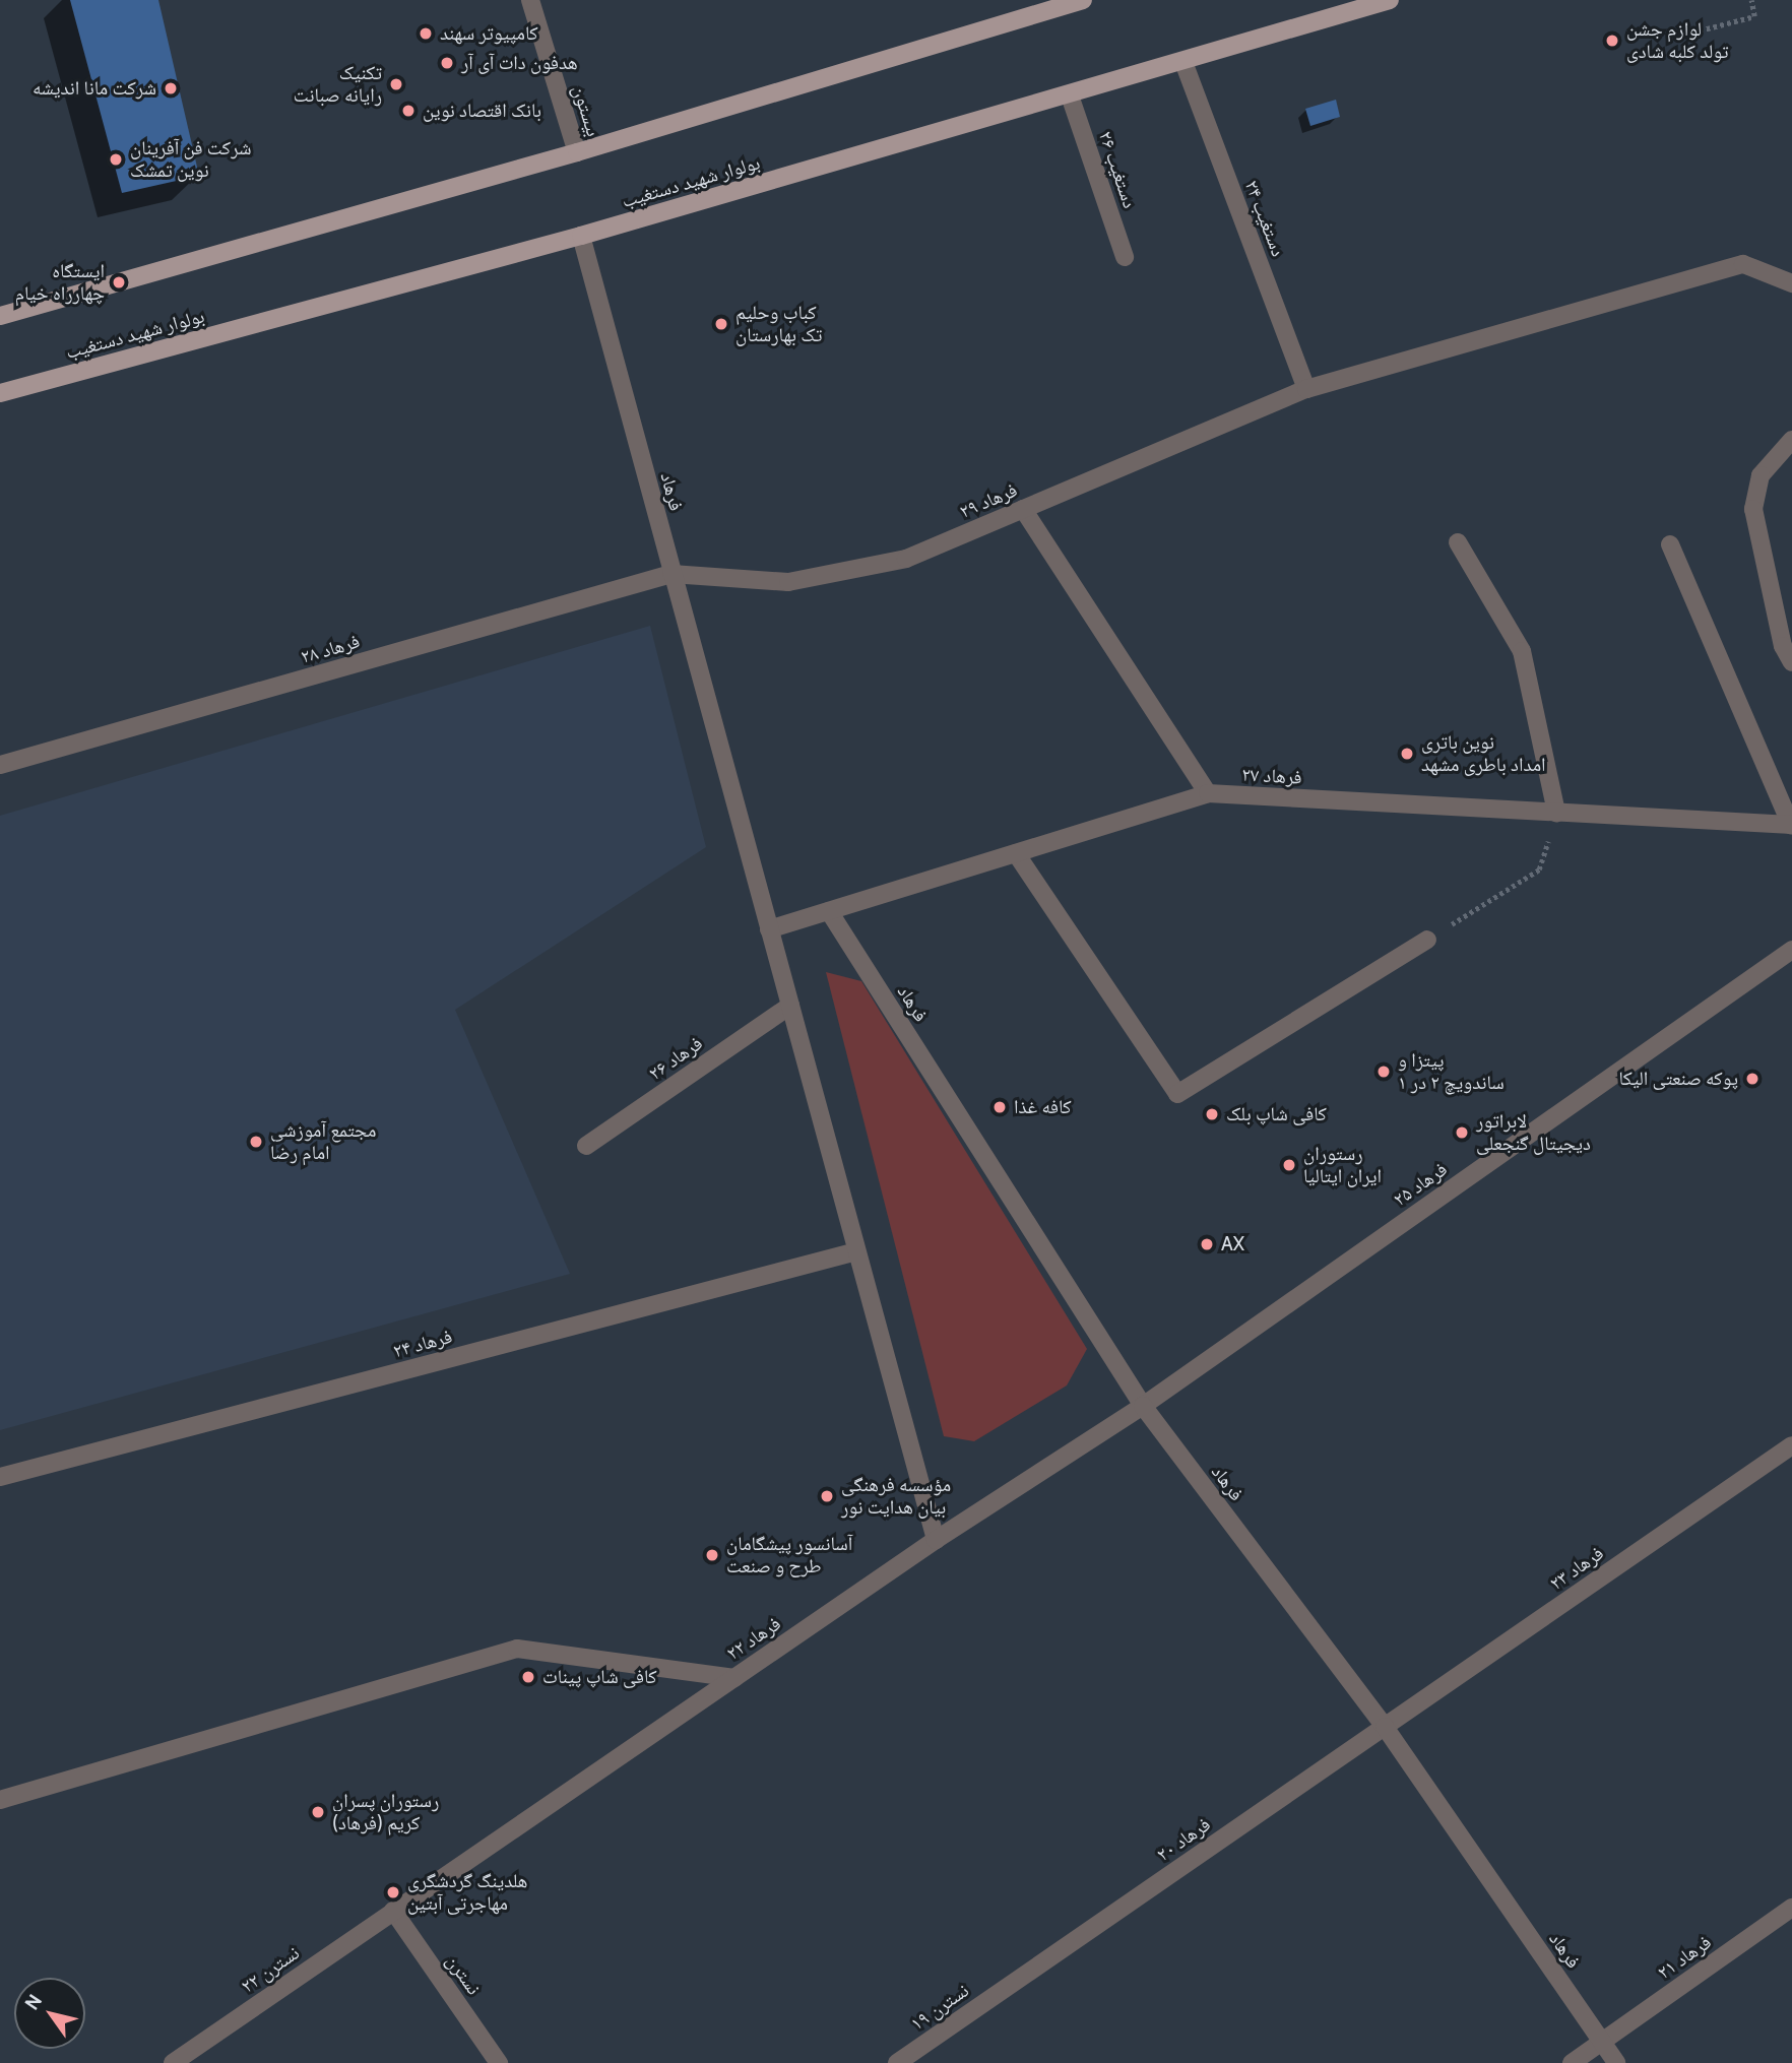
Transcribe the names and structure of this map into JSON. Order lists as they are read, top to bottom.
{
  "streets": {
    "main road": ["بولوار شهید دستغیب"],
    "street": [
      "بیستون",
      "دستغیب ۲۶",
      "دستغیب ۲۴",
      "فرهاد",
      "فرهاد ۲۹",
      "فرهاد ۲۸",
      "فرهاد ۲۷",
      "فرهاد ۲۶",
      "فرهاد ۲۵",
      "فرهاد ۲۴",
      "فرهاد ۲۳",
      "فرهاد ۲۲",
      "فرهاد ۲۰",
      "فرهاد ۲۱",
      "نسترن ۲۲",
      "نسترن",
      "نسترن ۱۹"
    ]
  },
  "crossings": [
    ["دستغیب ۲۶", "بولوار شهید دستغیب"],
    ["بولوار شهید دستغیب", "دستغیب ۲۴"],
    ["بولوار شهید دستغیب", "فرهاد"],
    ["دستغیب ۲۴", "فرهاد ۲۹"],
    ["فرهاد", "فرهاد ۲۹"],
    ["فرهاد", "فرهاد ۲۸"],
    ["فرهاد", "فرهاد ۲۷"],
    ["فرهاد", "فرهاد ۲۶"],
    ["فرهاد", "فرهاد ۲۵"],
    ["فرهاد", "فرهاد ۲۴"],
    ["فرهاد", "فرهاد ۲۳"],
    ["فرهاد", "فرهاد ۲۲"],
    ["فرهاد", "فرهاد ۲۰"],
    ["فرهاد", "فرهاد ۲۱"],
    ["فرهاد ۲۹", "فرهاد ۲۸"],
    ["فرهاد ۲۵", "فرهاد ۲۲"],
    ["فرهاد ۲۳", "فرهاد ۲۰"],
    ["فرهاد ۲۲", "نسترن ۲۲"],
    ["فرهاد ۲۲", "نسترن"],
    ["فرهاد ۲۰", "نسترن ۱۹"],
    ["نسترن ۲۲", "نسترن"]
  ],
  "places": [
    "کامپیوتر سهند",
    "لوازم جشن تولد کلبه شادی",
    "هدفون دات آی آر",
    "تکنیک رایانه صبانت",
    "شرکت مانا اندیشه",
    "بانک اقتصاد نوین",
    "شرکت فن آفرینان نوین تمشک",
    "ایستگاه چهارراه خیام",
    "کباب وحلیم تک بهارستان",
    "نوین باتری امداد باطری مشهد",
    "پیتزا و ساندویچ ۲ در ۱",
    "پوکه صنعتی الیکا",
    "کافه غذا",
    "کافی شاپ بلک",
    "لابراتور دیجیتال گنجعلی",
    "مجتمع آموزشی امام رضا",
    "رستوران ایران ایتالیا",
    "AX",
    "مؤسسه فرهنگی بیان هدایت نور",
    "آسانسور پیشگامان طرح و صنعت",
    "کافی شاپ پینات",
    "رستوران پسران کریم (فرهاد)",
    "هلدینگ گردشگری مهاجرتی آبتین"
  ],
  "north": "top left"
}
